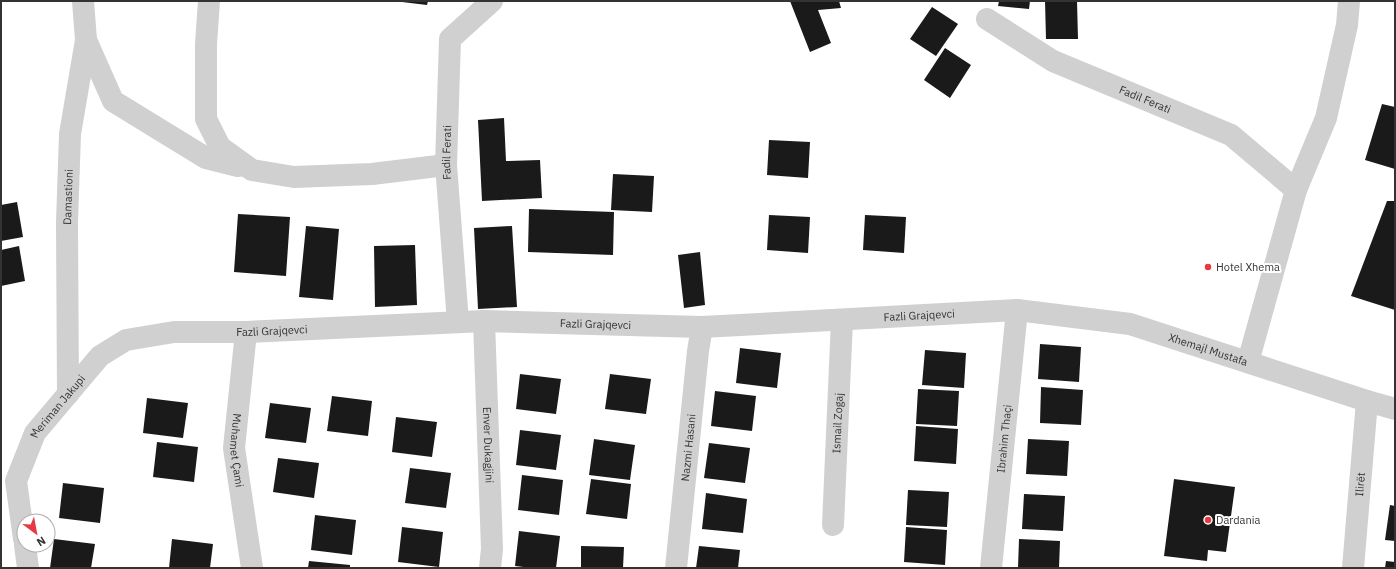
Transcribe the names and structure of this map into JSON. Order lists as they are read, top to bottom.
{
  "streets": {
    "street": [
      "Fadil Ferati",
      "Damastioni",
      "Fazli Grajqevci",
      "Xhemajl Mustafa",
      "Meriman Jakupi",
      "Ismail Zogaj",
      "Ibrahim Thaçi",
      "Enver Dukagjini",
      "Nazmi Hasani",
      "Muhamet Çami",
      "Ilirët"
    ]
  },
  "crossings": [
    ["Fadil Ferati", "Fazli Grajqevci"],
    ["Damastioni", "Meriman Jakupi"],
    ["Fazli Grajqevci", "Xhemajl Mustafa"],
    ["Fazli Grajqevci", "Meriman Jakupi"],
    ["Fazli Grajqevci", "Ismail Zogaj"],
    ["Fazli Grajqevci", "Ibrahim Thaçi"],
    ["Fazli Grajqevci", "Enver Dukagjini"],
    ["Fazli Grajqevci", "Nazmi Hasani"],
    ["Fazli Grajqevci", "Muhamet Çami"],
    ["Xhemajl Mustafa", "Ibrahim Thaçi"],
    ["Xhemajl Mustafa", "Ilirët"]
  ],
  "places": ["Hotel Xhema", "Dardania"],
  "north": "bottom right"
}
